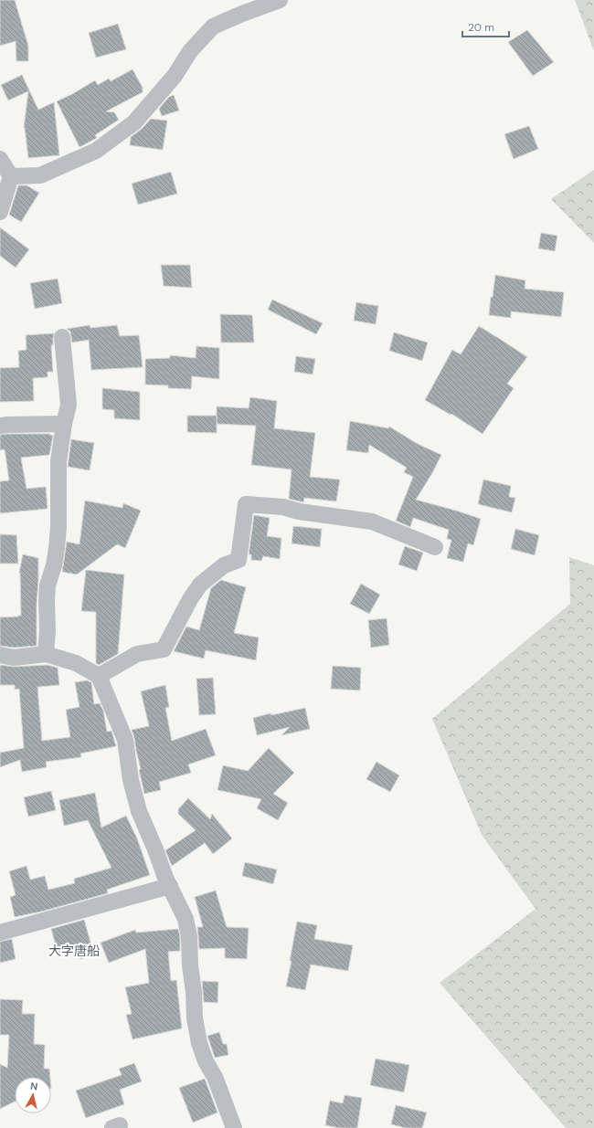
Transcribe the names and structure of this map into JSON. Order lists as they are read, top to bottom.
{
  "districts": ["大字唐船"],
  "scale_bar": "20 m",
  "north": "top"
}
